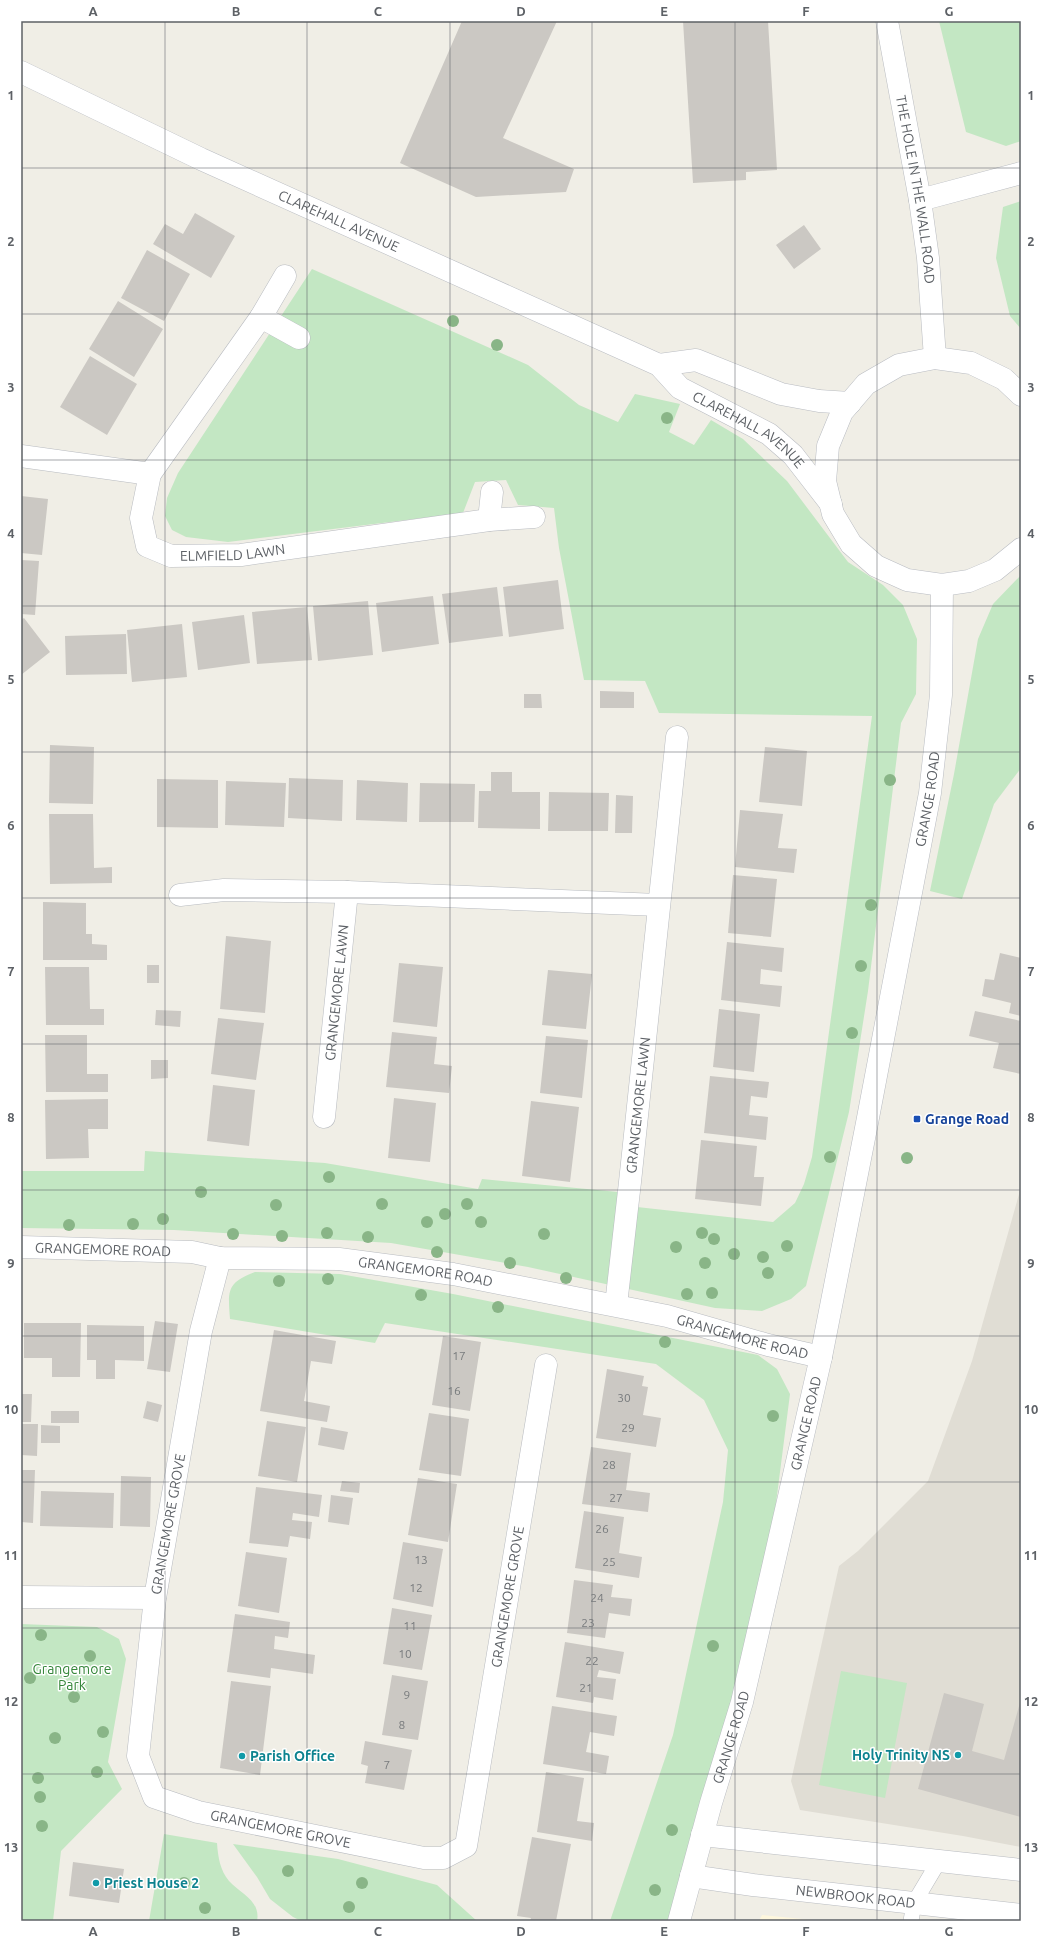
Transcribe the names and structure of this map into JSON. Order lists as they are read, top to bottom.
{
  "streets": {
    "street": [
      "THE HOLE IN THE WALL ROAD",
      "CLAREHALL AVENUE",
      "ELMFIELD LAWN",
      "GRANGE ROAD",
      "GRANGEMORE LAWN",
      "GRANGEMORE ROAD",
      "GRANGEMORE GROVE",
      "NEWBROOK ROAD"
    ]
  },
  "crossings": [
    ["GRANGE ROAD", "GRANGEMORE ROAD"],
    ["GRANGE ROAD", "NEWBROOK ROAD"],
    ["GRANGEMORE LAWN", "GRANGEMORE ROAD"],
    ["GRANGEMORE ROAD", "GRANGEMORE GROVE"]
  ],
  "parks": ["Grangemore Park"],
  "places": {
    "transit": ["Grange Road"],
    "other": ["Holy Trinity NS", "Parish Office", "Priest House 2"]
  },
  "house_numbers": [
    "17",
    "16",
    "30",
    "29",
    "28",
    "27",
    "26",
    "13",
    "25",
    "12",
    "24",
    "23",
    "11",
    "10",
    "22",
    "21",
    "9",
    "8",
    "7"
  ],
  "grid": {
    "columns": [
      "A",
      "B",
      "C",
      "D",
      "E",
      "F",
      "G"
    ],
    "rows": [
      "1",
      "2",
      "3",
      "4",
      "5",
      "6",
      "7",
      "8",
      "9",
      "10",
      "11",
      "12",
      "13"
    ]
  }
}
